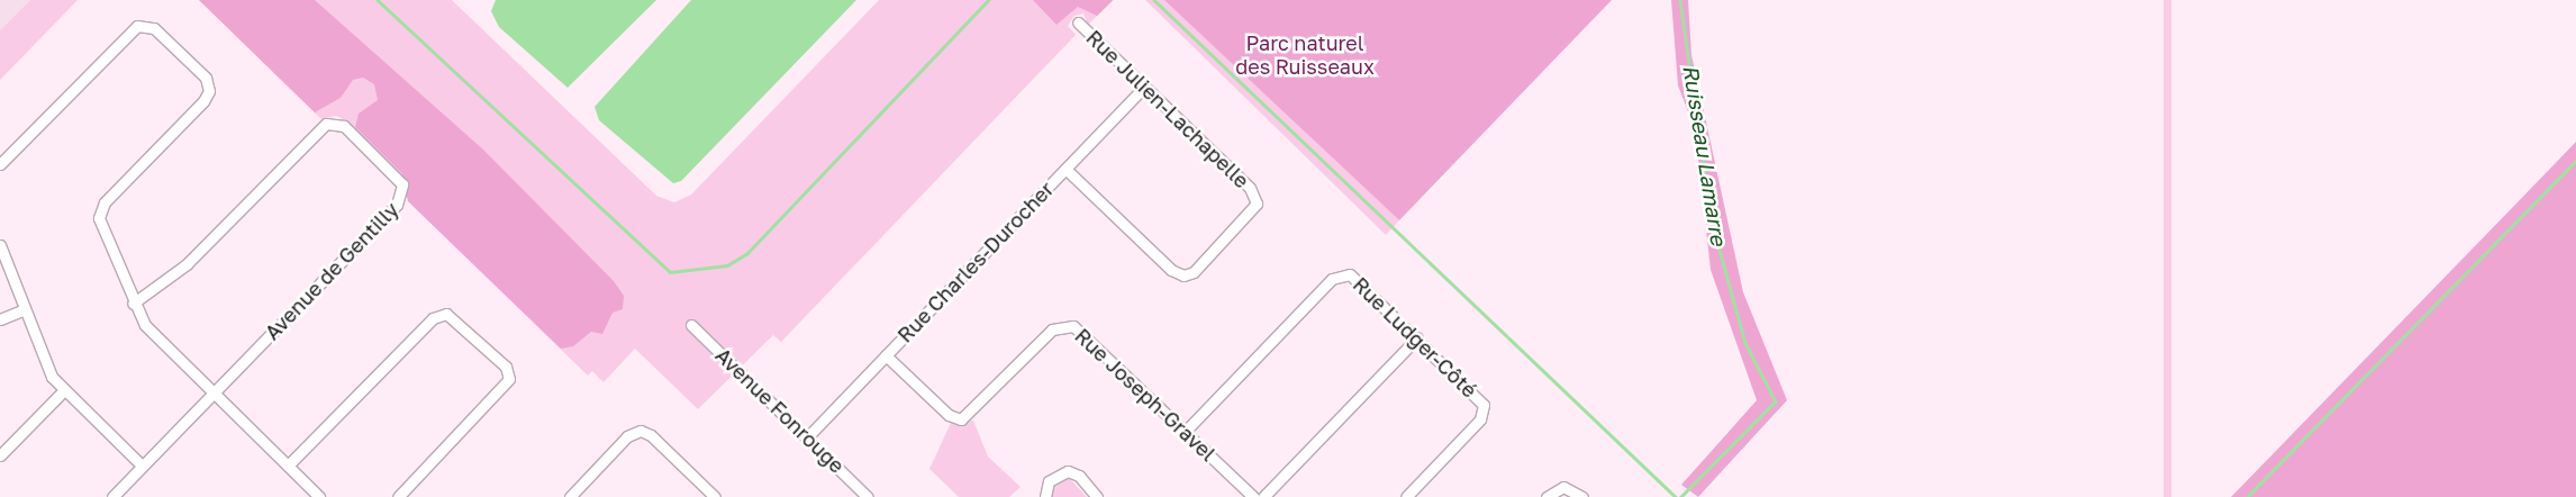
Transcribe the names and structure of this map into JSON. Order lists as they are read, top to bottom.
{
  "streets": {
    "street": [
      "Rue Julien-Lachapelle",
      "Rue Charles-Durocher",
      "Avenue de Gentilly",
      "Rue Ludger-Côté",
      "Rue Joseph-Gravel",
      "Avenue Fonrouge"
    ]
  },
  "crossings": [
    ["Rue Julien-Lachapelle", "Rue Charles-Durocher"],
    ["Rue Charles-Durocher", "Rue Joseph-Gravel"],
    ["Rue Charles-Durocher", "Avenue Fonrouge"],
    ["Rue Ludger-Côté", "Rue Joseph-Gravel"]
  ],
  "water": ["Ruisseau Lamarre"],
  "parks": ["Parc naturel des Ruisseaux"]
}
